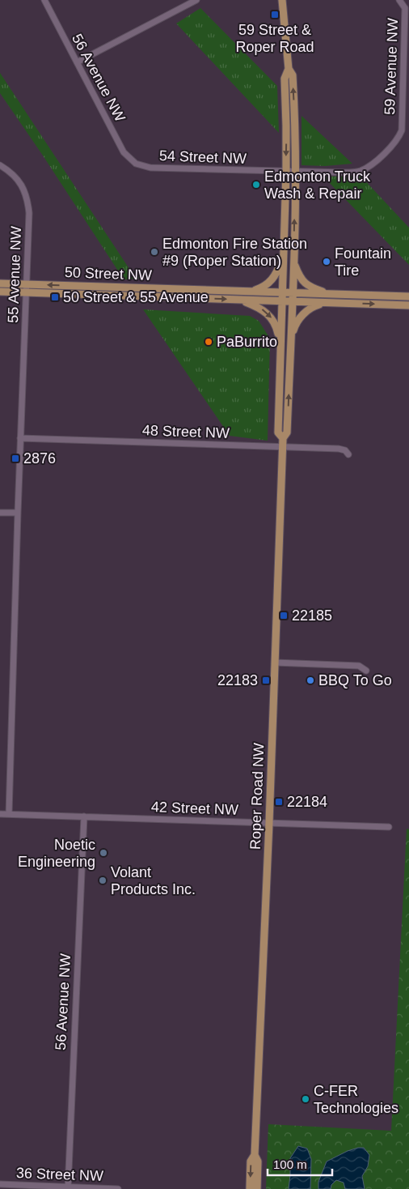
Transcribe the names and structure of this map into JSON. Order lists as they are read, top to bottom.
{
  "streets": {
    "main road": ["50 Street NW", "Roper Road NW"],
    "street": [
      "59 Avenue NW",
      "56 Avenue NW",
      "54 Street NW",
      "55 Avenue NW",
      "48 Street NW",
      "42 Street NW",
      "36 Street NW"
    ]
  },
  "crossings": [
    ["59 Avenue NW", "54 Street NW"],
    ["56 Avenue NW", "54 Street NW"],
    ["56 Avenue NW", "42 Street NW"],
    ["56 Avenue NW", "36 Street NW"],
    ["54 Street NW", "Roper Road NW"],
    ["50 Street NW", "55 Avenue NW"],
    ["50 Street NW", "Roper Road NW"],
    ["55 Avenue NW", "48 Street NW"],
    ["55 Avenue NW", "42 Street NW"],
    ["48 Street NW", "Roper Road NW"],
    ["Roper Road NW", "42 Street NW"]
  ],
  "places": {
    "transit": [
      "59 Street & Roper Road",
      "50 Street & 55 Avenue",
      "2876",
      "22185",
      "22183",
      "22184"
    ],
    "other": [
      "Edmonton Truck Wash & Repair",
      "Edmonton Fire Station #9 (Roper Station)",
      "Fountain Tire",
      "PaBurrito",
      "BBQ To Go",
      "Noetic Engineering",
      "Volant Products Inc.",
      "C-FER Technologies"
    ]
  },
  "scale_bar": "100 m"
}
